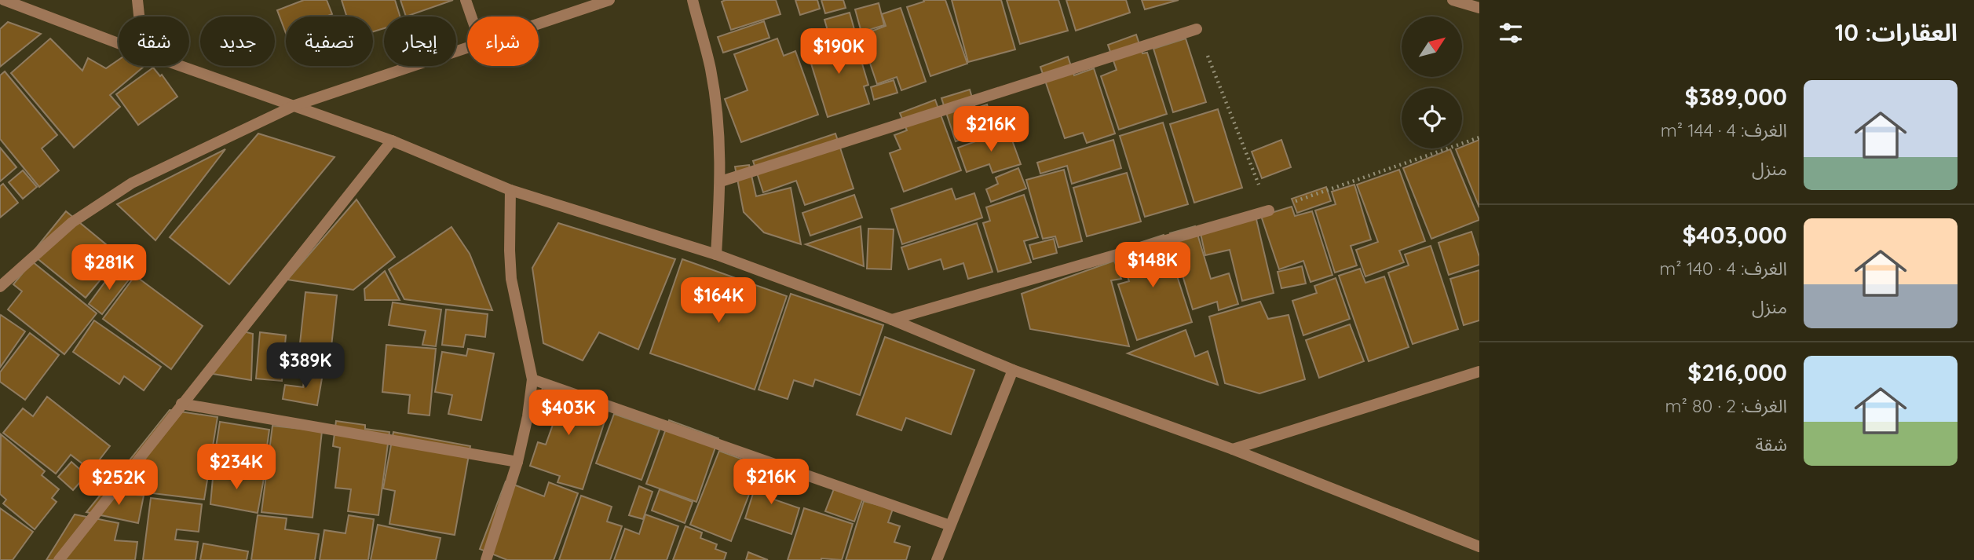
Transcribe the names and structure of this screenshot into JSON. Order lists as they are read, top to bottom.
{
  "north": "top right",
  "page": {
    "heading": "العقارات: 10",
    "chip": [
      "شراء",
      "إيجار",
      "تصفية",
      "جديد",
      "شقة"
    ],
    "price": [
      "$190K",
      "$216K",
      "$148K",
      "$281K",
      "$164K",
      "$389K",
      "$403K",
      "$234K",
      "$216K",
      "$252K"
    ],
    "list": [
      {
        "name": "$389,000",
        "note": "الغرف: 4 · 144 m² · منزل"
      },
      {
        "name": "$403,000",
        "note": "الغرف: 4 · 140 m² · منزل"
      },
      {
        "name": "$216,000",
        "note": "الغرف: 2 · 80 m² · شقة"
      }
    ]
  }
}
